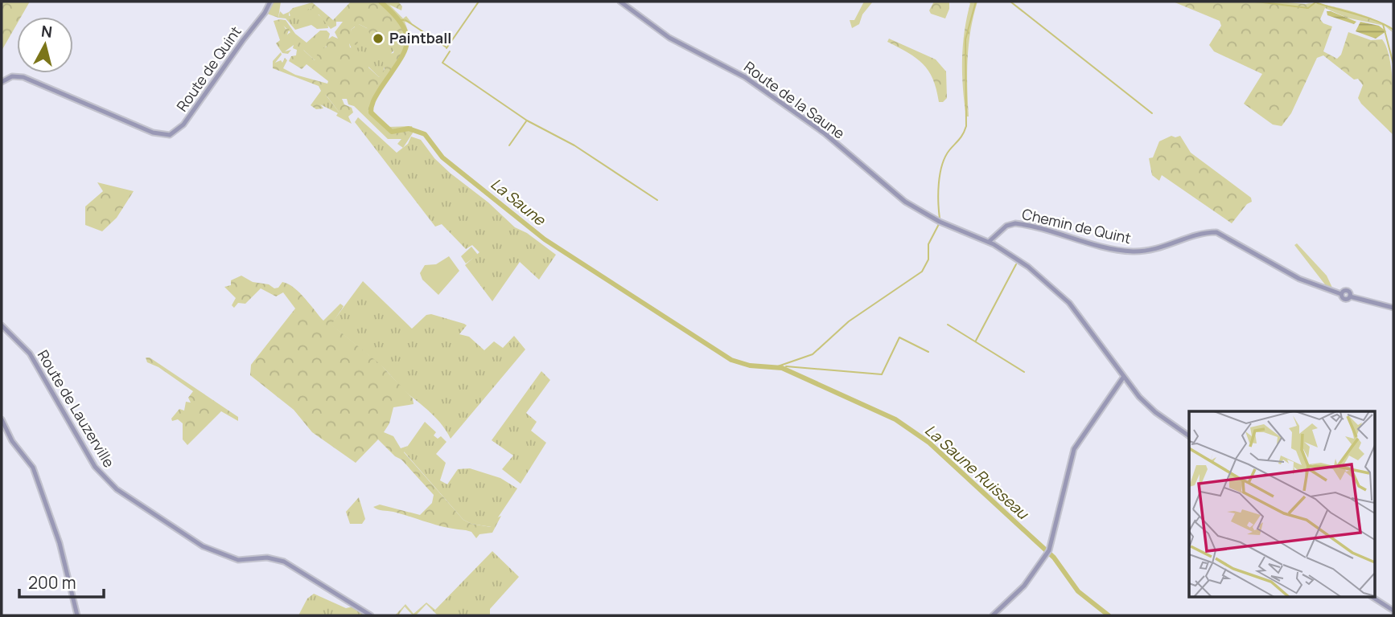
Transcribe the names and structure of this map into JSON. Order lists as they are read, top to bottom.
{
  "streets": {
    "street": [
      "Route de Quint",
      "Route de la Saune",
      "Chemin de Quint",
      "Route de Lauzerville"
    ]
  },
  "crossings": [
    ["Route de la Saune", "Chemin de Quint"]
  ],
  "water": ["La Saune", "La Saune Ruisseau"],
  "places": ["Paintball"],
  "scale_bar": "200 m",
  "north": "top"
}
